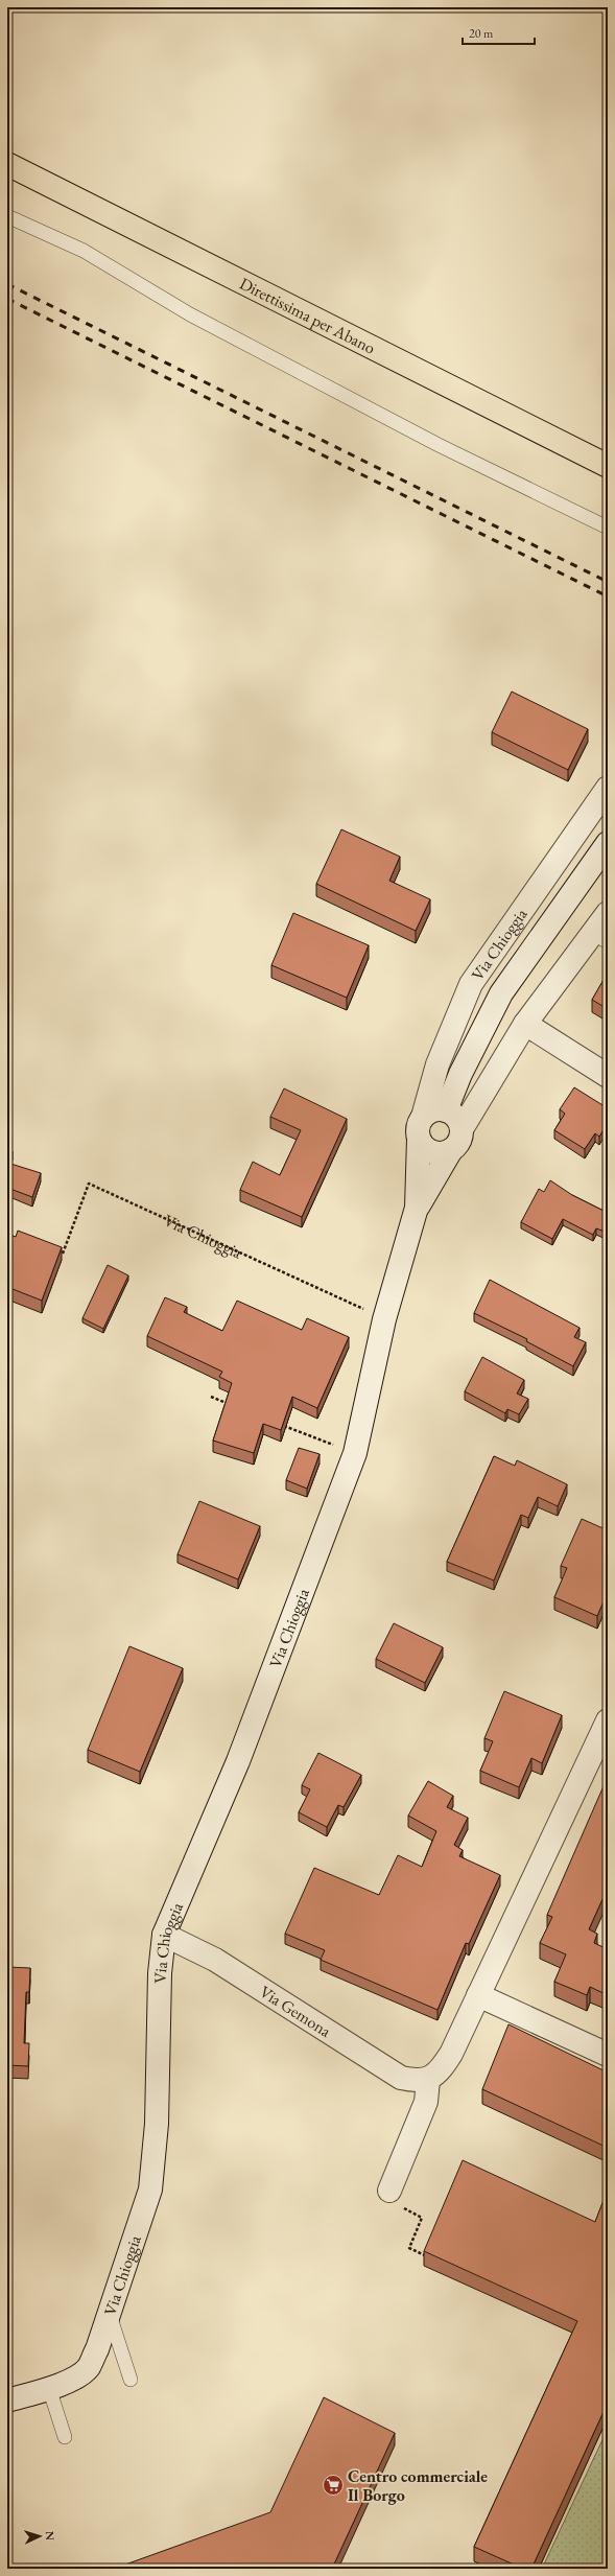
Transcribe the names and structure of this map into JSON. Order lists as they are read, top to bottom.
{
  "streets": {
    "highway": ["Direttissima per Abano"],
    "street": ["Via Chioggia", "Via Gemona"]
  },
  "crossings": [
    ["Via Chioggia", "Via Gemona"]
  ],
  "places": {
    "supermarket": ["Centro commerciale Il Borgo"]
  },
  "scale_bar": "20 m",
  "north": "right"
}
